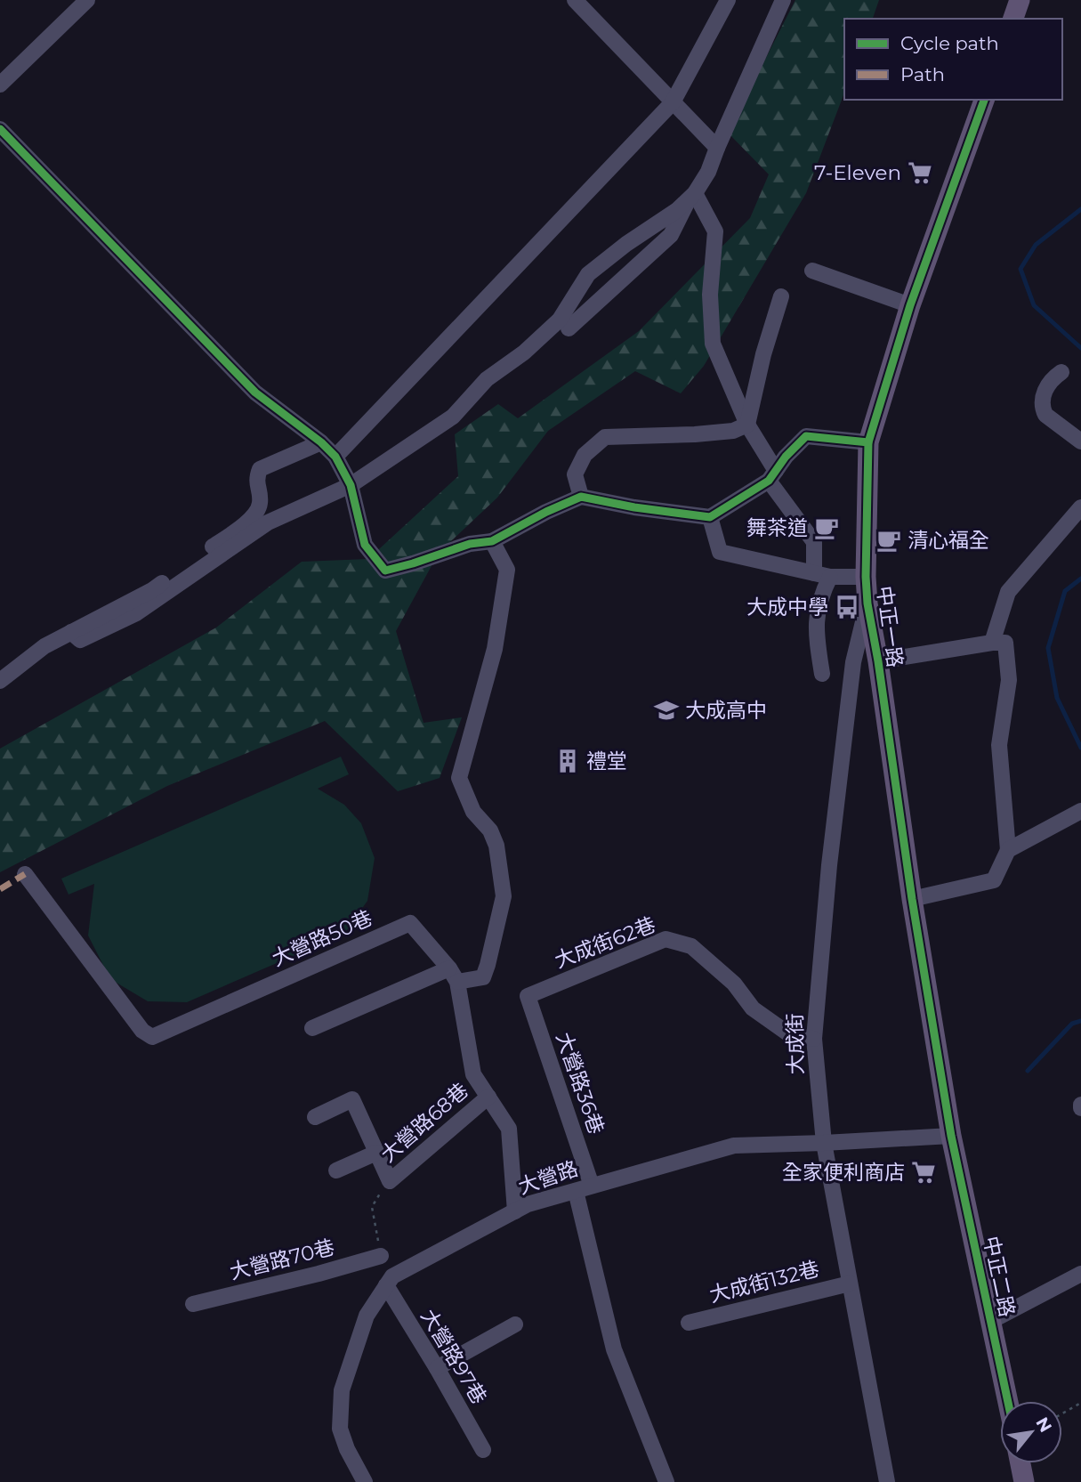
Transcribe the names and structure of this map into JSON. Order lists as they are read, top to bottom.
{
  "streets": {
    "main road": ["中正一路", "中正二路"],
    "street": [
      "大營路50巷",
      "大成街62巷",
      "大成街",
      "大營路36巷",
      "大營路68巷",
      "大營路",
      "大營路70巷",
      "大成街132巷",
      "大營路97巷"
    ]
  },
  "crossings": [
    ["中正一路", "大成街"],
    ["中正一路", "大營路"],
    ["中正一路", "中正二路"],
    ["大成街62巷", "大成街"],
    ["大成街62巷", "大營路36巷"],
    ["大成街", "大營路"],
    ["大成街", "大成街132巷"],
    ["大營路36巷", "大營路"],
    ["大營路68巷", "大營路70巷"],
    ["大營路", "中正二路"],
    ["大營路", "大營路97巷"]
  ],
  "places": {
    "supermarket": ["7-Eleven", "全家便利商店"],
    "cafe": ["舞茶道", "清心福全"],
    "bus stop": ["大成中學"],
    "school or university": ["大成高中"],
    "building": ["禮堂"]
  },
  "legend": ["Cycle path", "Path"],
  "north": "top right"
}
